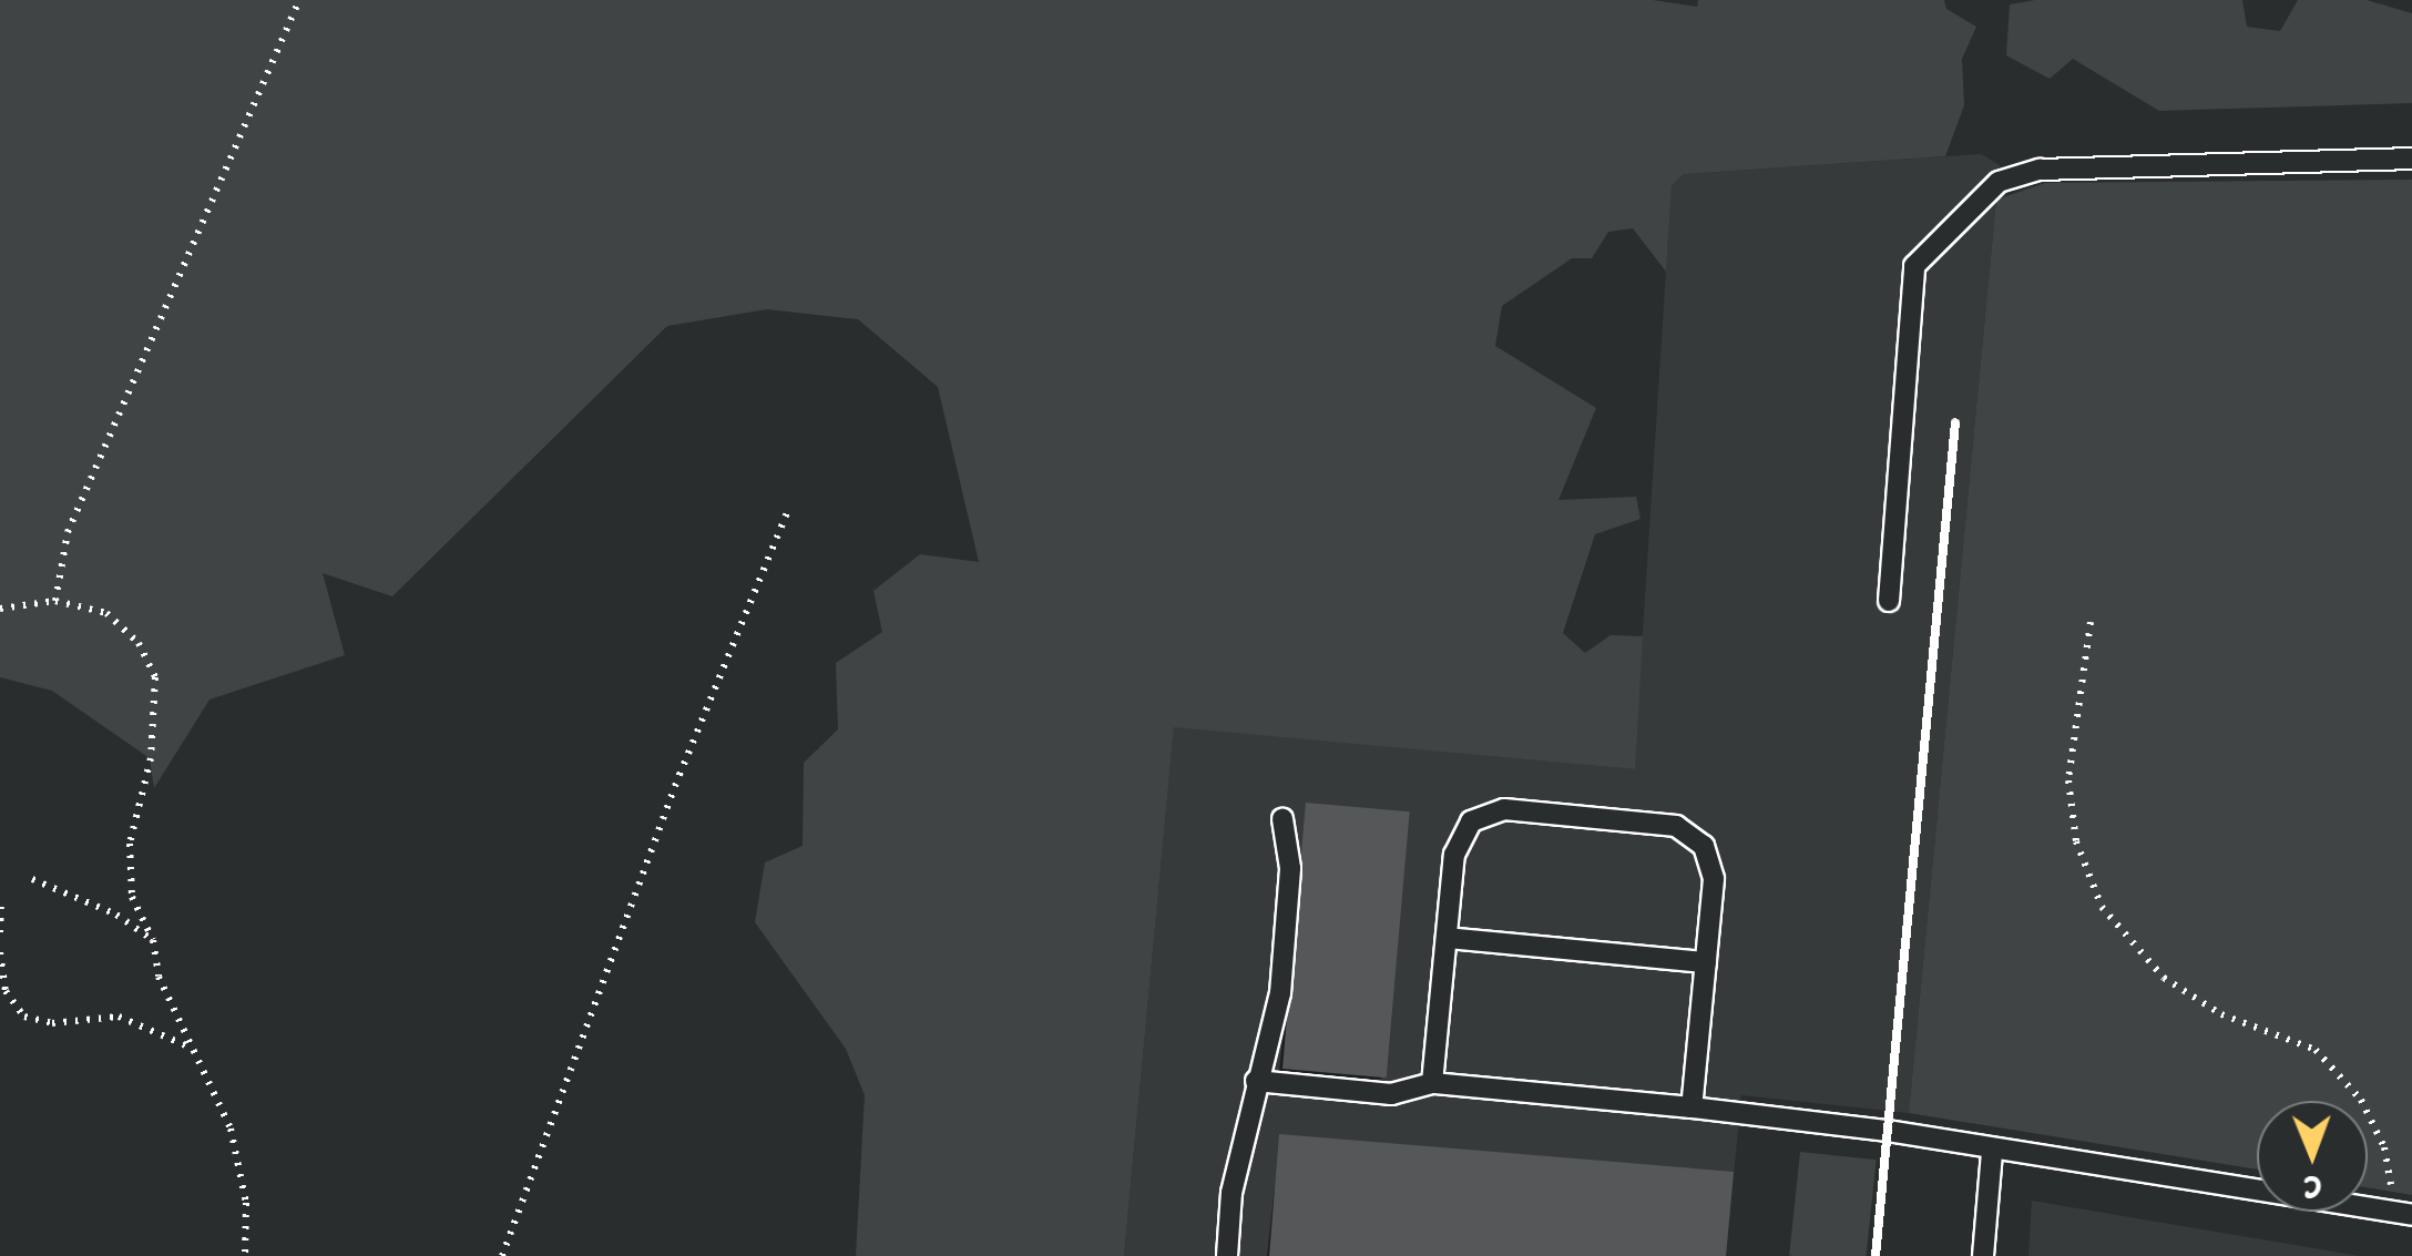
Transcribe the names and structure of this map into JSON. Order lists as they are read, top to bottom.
{
  "north": "bottom"
}
